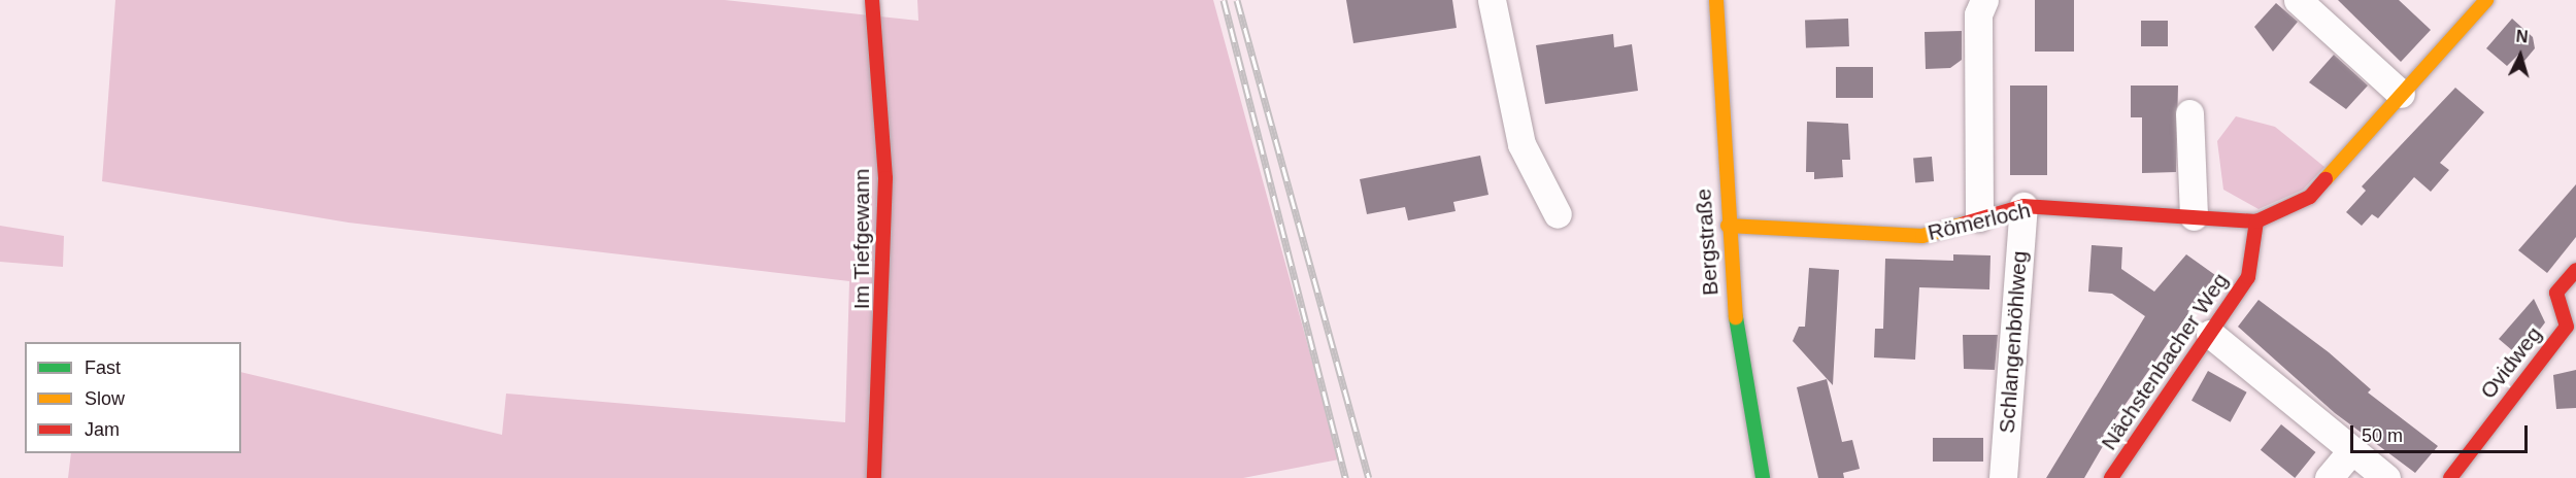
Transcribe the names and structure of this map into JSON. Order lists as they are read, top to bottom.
{
  "streets": {
    "street": [
      "Römerloch",
      "Im Tiefgewann",
      "Bergstraße",
      "Schlangenböhlweg",
      "Nächstenbacher Weg",
      "Ovidweg"
    ]
  },
  "crossings": [
    ["Römerloch", "Bergstraße"],
    ["Römerloch", "Schlangenböhlweg"],
    ["Römerloch", "Nächstenbacher Weg"]
  ],
  "legend": ["Fast", "Slow", "Jam"],
  "scale_bar": "50 m",
  "north": "top"
}
